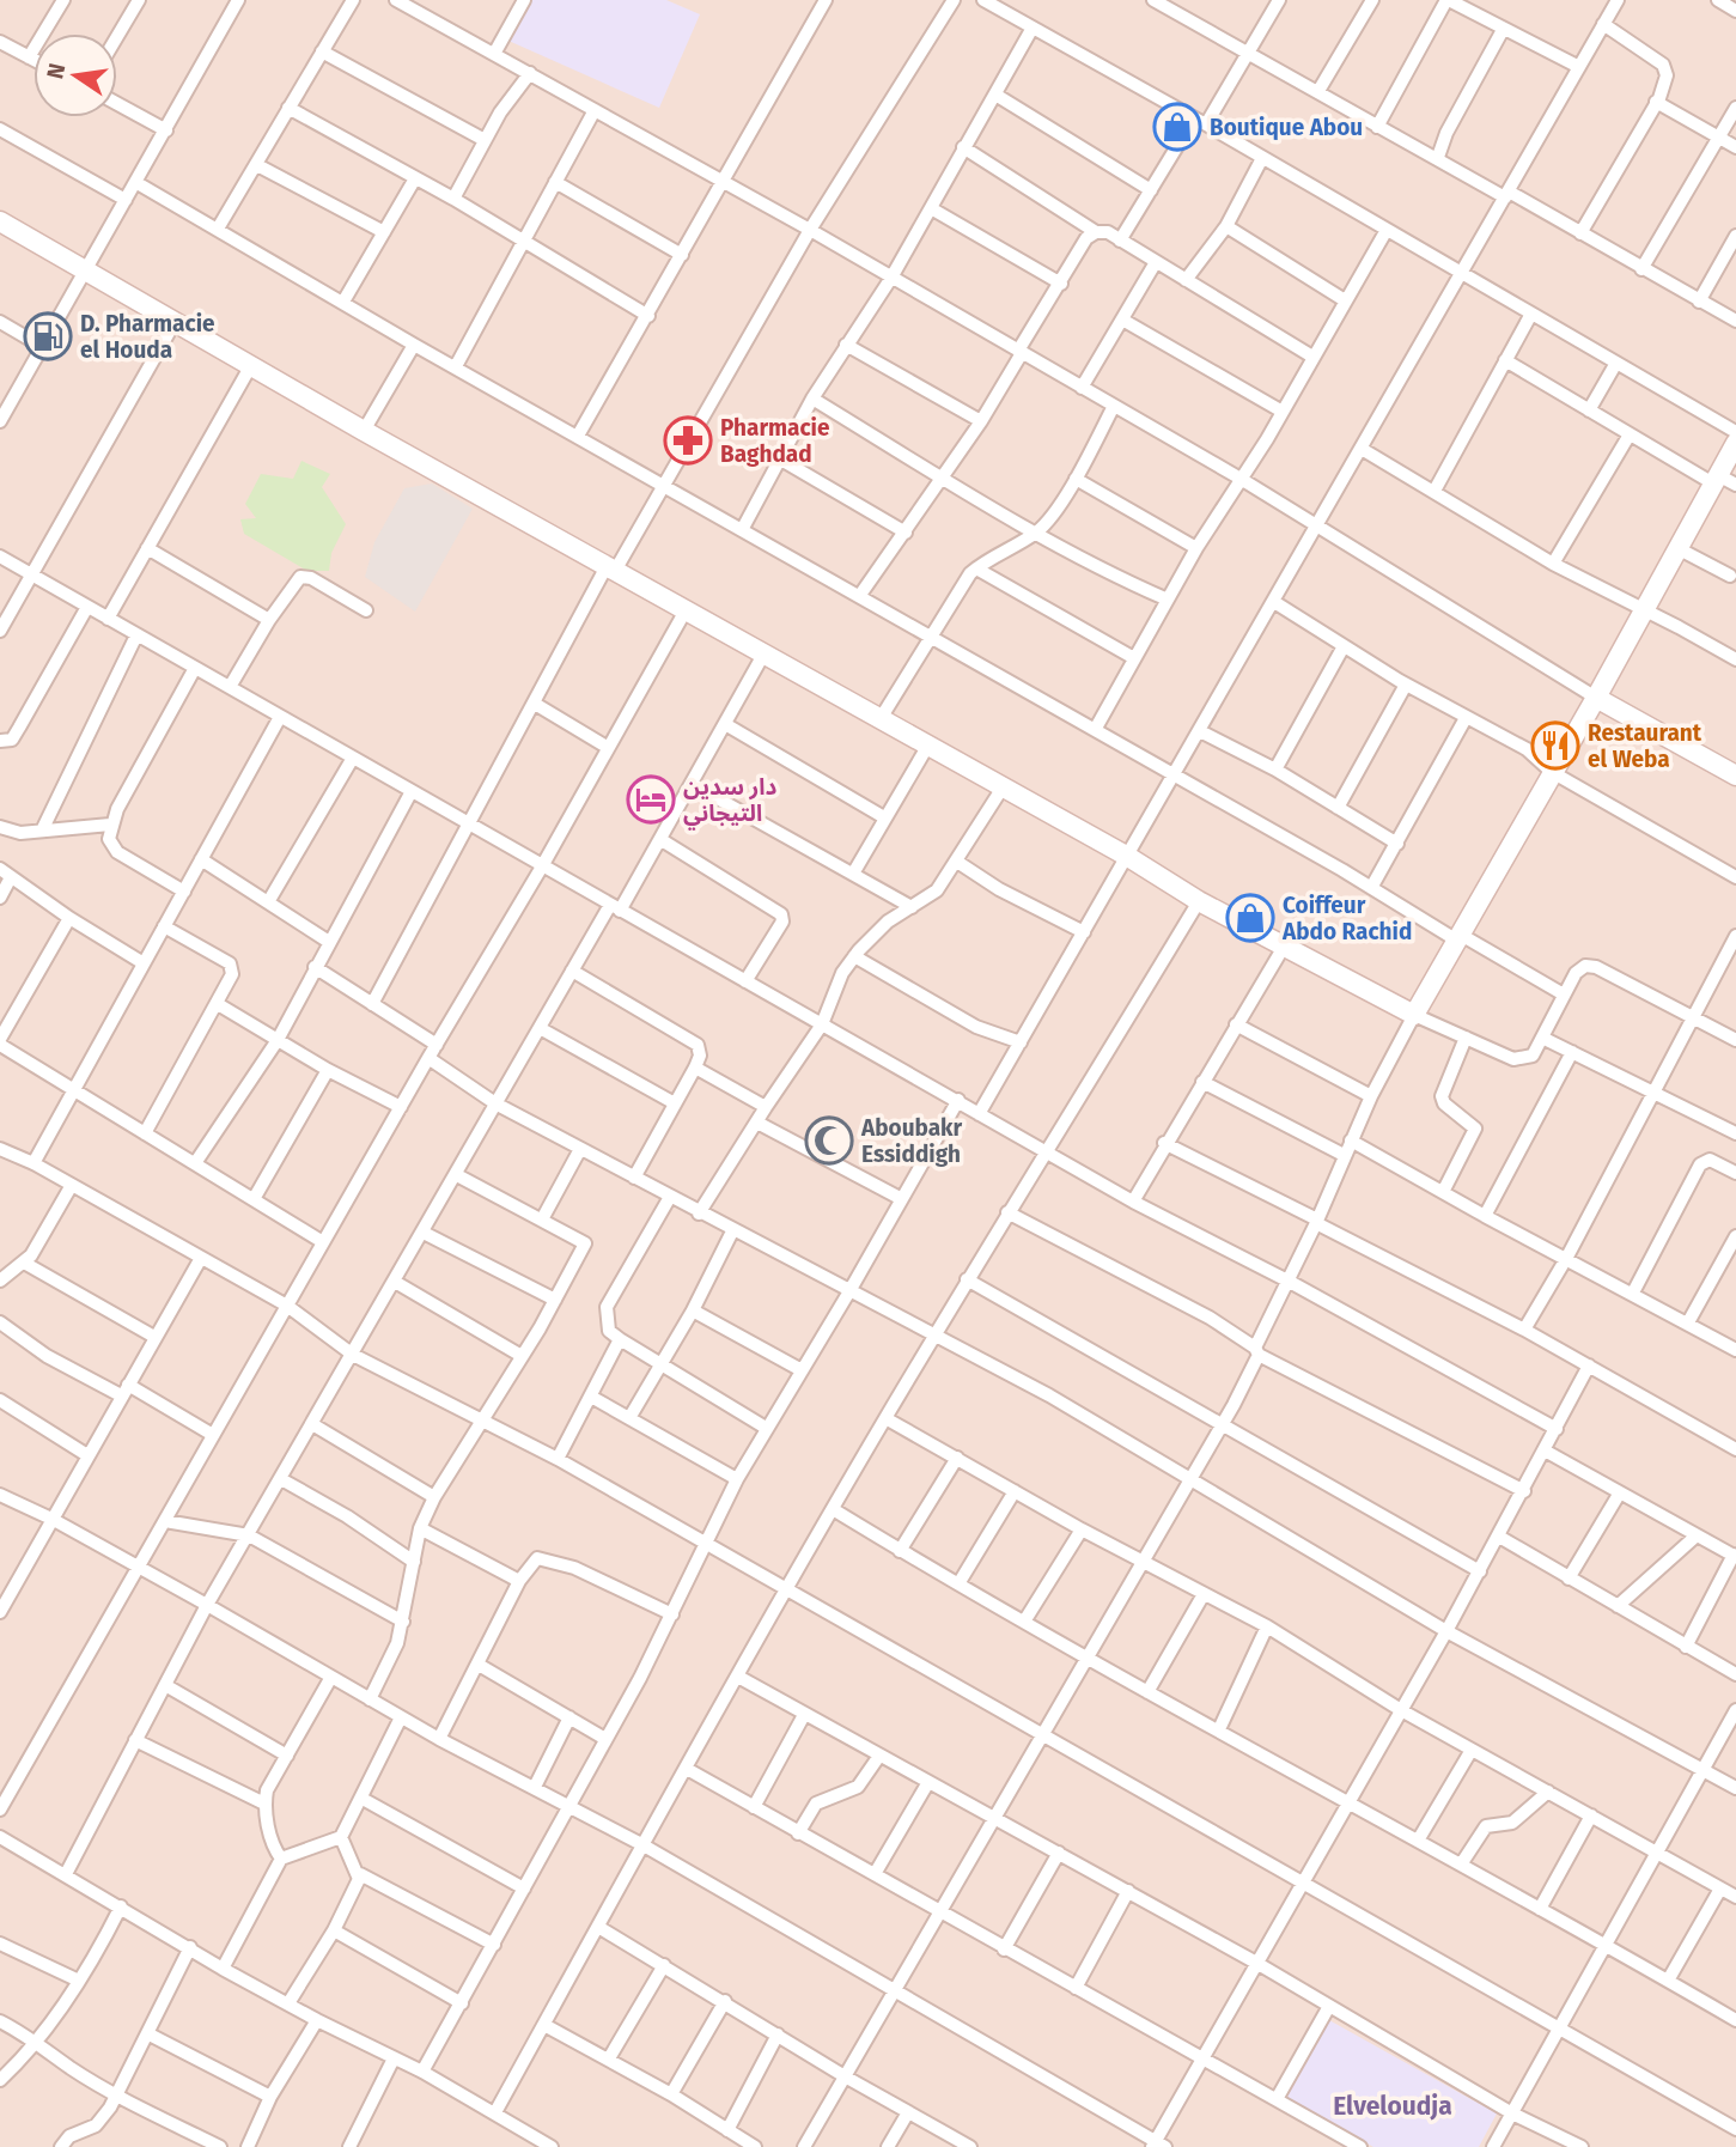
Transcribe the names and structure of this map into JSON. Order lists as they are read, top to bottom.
{
  "districts": ["Elveloudja"],
  "places": {
    "shop": ["Boutique Abou", "Coiffeur Abdo Rachid"],
    "fuel station": ["D. Pharmacie el Houda"],
    "pharmacy": ["Pharmacie Baghdad"],
    "restaurant": ["Restaurant el Weba"],
    "hotel": ["دار سدين التيجاني"],
    "mosque": ["Aboubakr Essiddigh"]
  },
  "north": "left"
}
